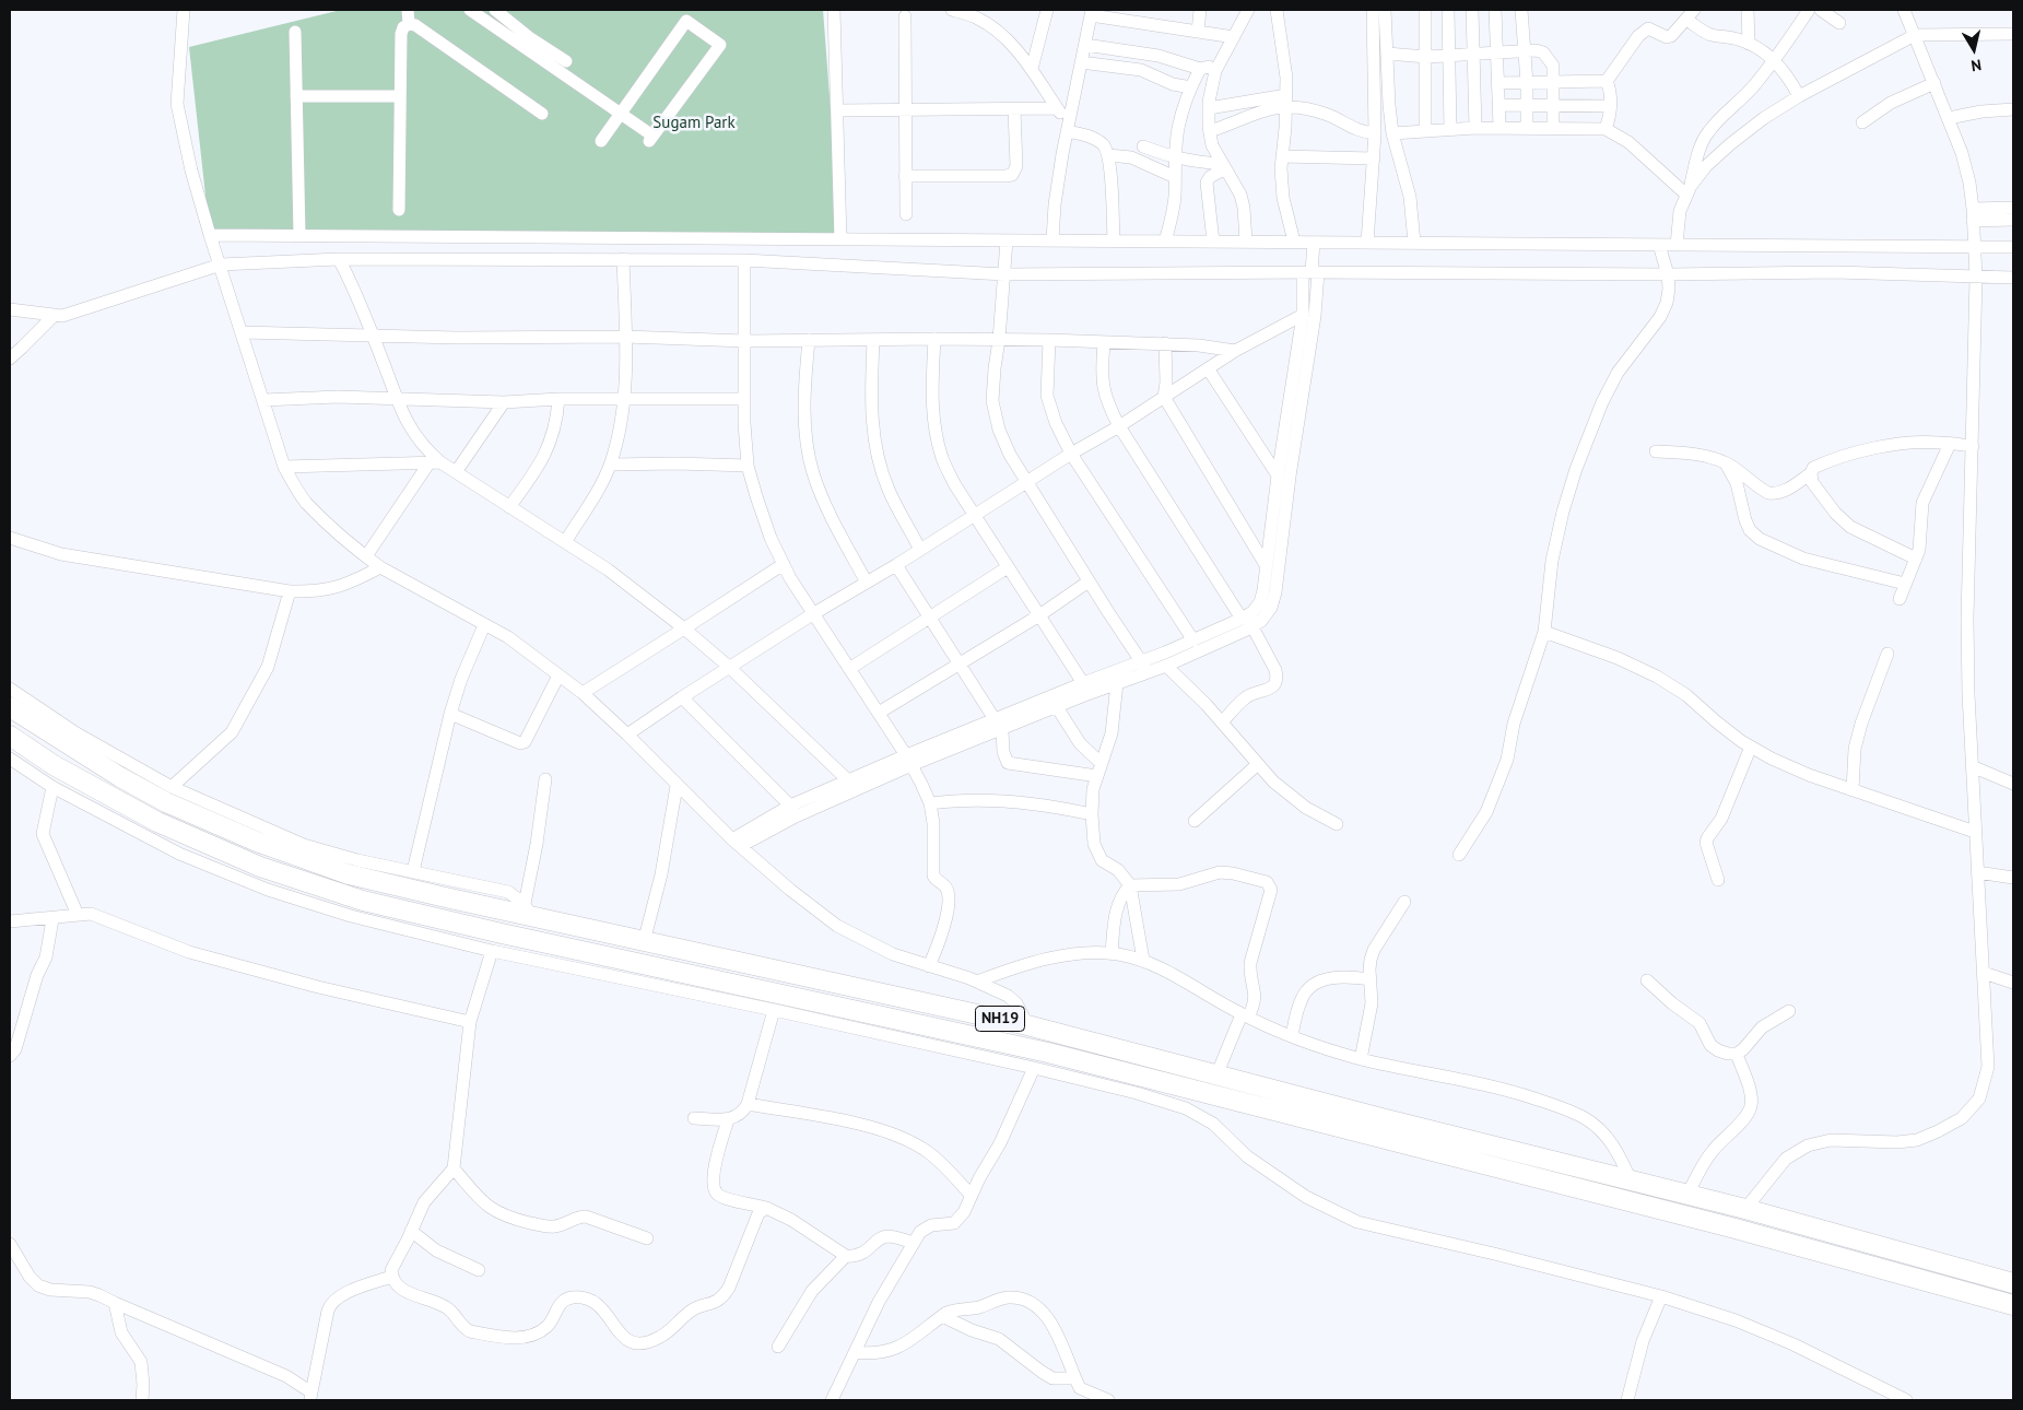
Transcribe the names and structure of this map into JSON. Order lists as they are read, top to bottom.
{
  "streets": {
    "highway": ["NH19"]
  },
  "parks": ["Sugam Park"],
  "north": "bottom"
}
